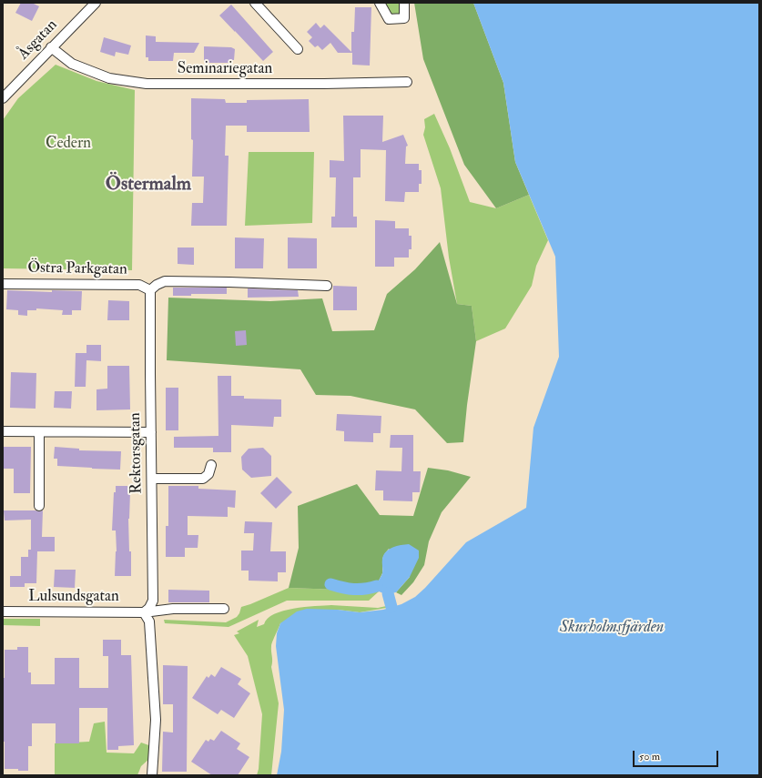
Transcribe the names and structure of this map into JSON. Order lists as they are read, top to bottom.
{
  "streets": {
    "street": [
      "Åsgatan",
      "Seminariegatan",
      "Östra Parkgatan",
      "Rektorsgatan",
      "Lulsundsgatan"
    ]
  },
  "crossings": [
    ["Åsgatan", "Seminariegatan"],
    ["Östra Parkgatan", "Rektorsgatan"],
    ["Rektorsgatan", "Lulsundsgatan"]
  ],
  "districts": ["Östermalm"],
  "water": ["Skurholmsfjärden"],
  "parks": ["Cedern"],
  "scale_bar": "50 m"
}
